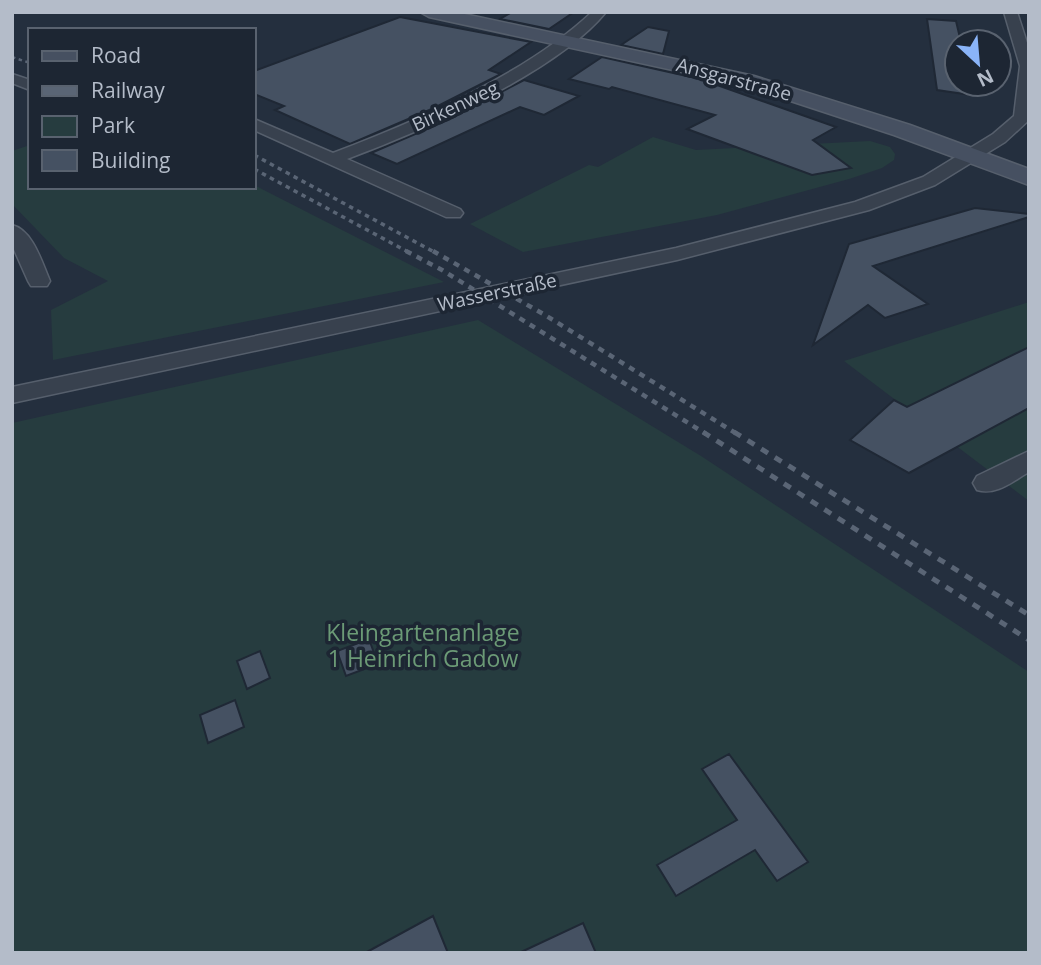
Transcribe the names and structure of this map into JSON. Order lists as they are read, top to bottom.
{
  "streets": {
    "street": ["Ansgarstraße", "Birkenweg", "Wasserstraße"]
  },
  "crossings": [
    ["Ansgarstraße", "Birkenweg"],
    ["Ansgarstraße", "Wasserstraße"]
  ],
  "parks": ["Kleingartenanlage 1 Heinrich Gadow"],
  "legend": [
    "Road",
    "Railway",
    "Park",
    "Building"
  ],
  "north": "bottom right"
}
